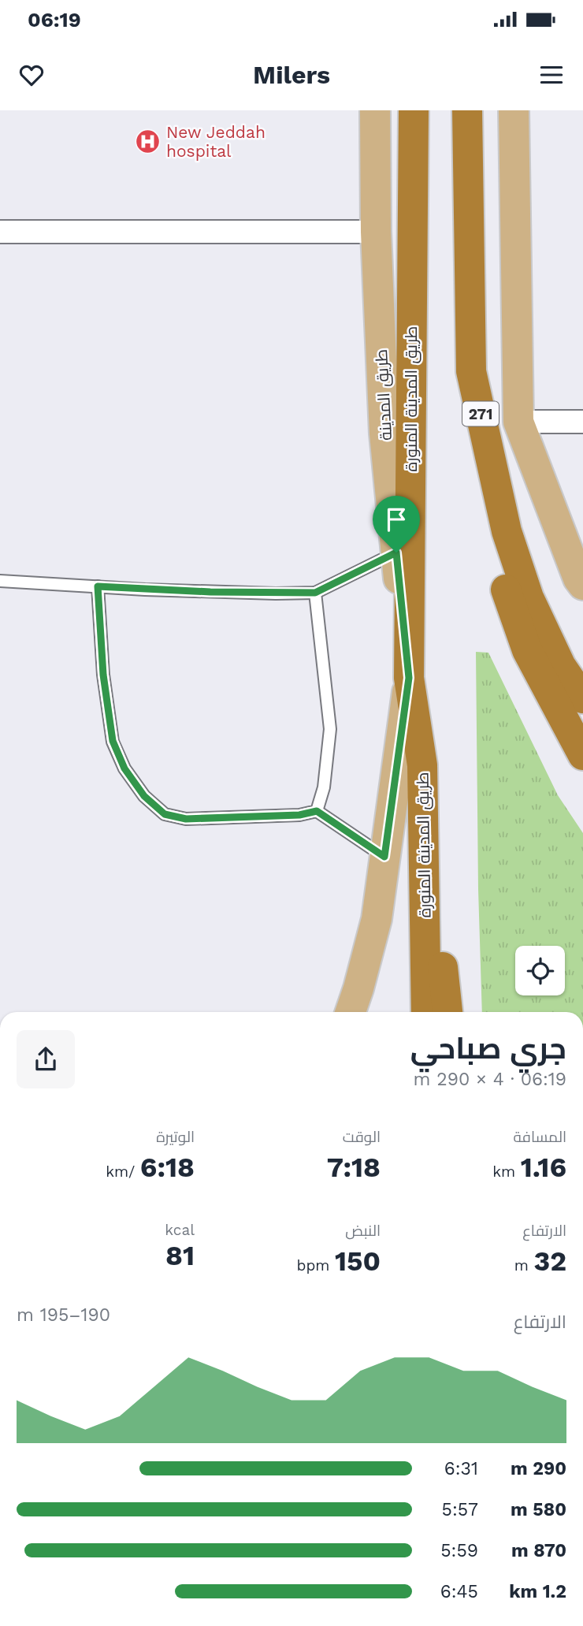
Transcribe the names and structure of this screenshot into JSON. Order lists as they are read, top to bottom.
{
  "streets": {
    "highway": ["طريق المدينة المنورة", "271"],
    "main road": ["طريق المدينة"]
  },
  "crossings": [
    ["طريق المدينة", "طريق المدينة المنورة"]
  ],
  "places": {
    "hospital": ["New Jeddah hospital"]
  },
  "page": {
    "status": "06:19",
    "header": "Milers",
    "heading": ["جري صباحي", "06:19 · 4 × 290 m"],
    "stats": [
      ["المسافة", "1.16 km"],
      ["الوقت", "7:18"],
      ["الوتيرة", "6:18 /km"],
      ["الارتفاع", "32 m"],
      ["النبض", "150 bpm"],
      ["kcal", "81"]
    ],
    "chart": ["الارتفاع", "190–195 m"],
    "list": [
      {
        "name": "290 m",
        "note": "6:31"
      },
      {
        "name": "580 m",
        "note": "5:57"
      },
      {
        "name": "870 m",
        "note": "5:59"
      },
      {
        "name": "1.2 km",
        "note": "6:45"
      }
    ]
  }
}
